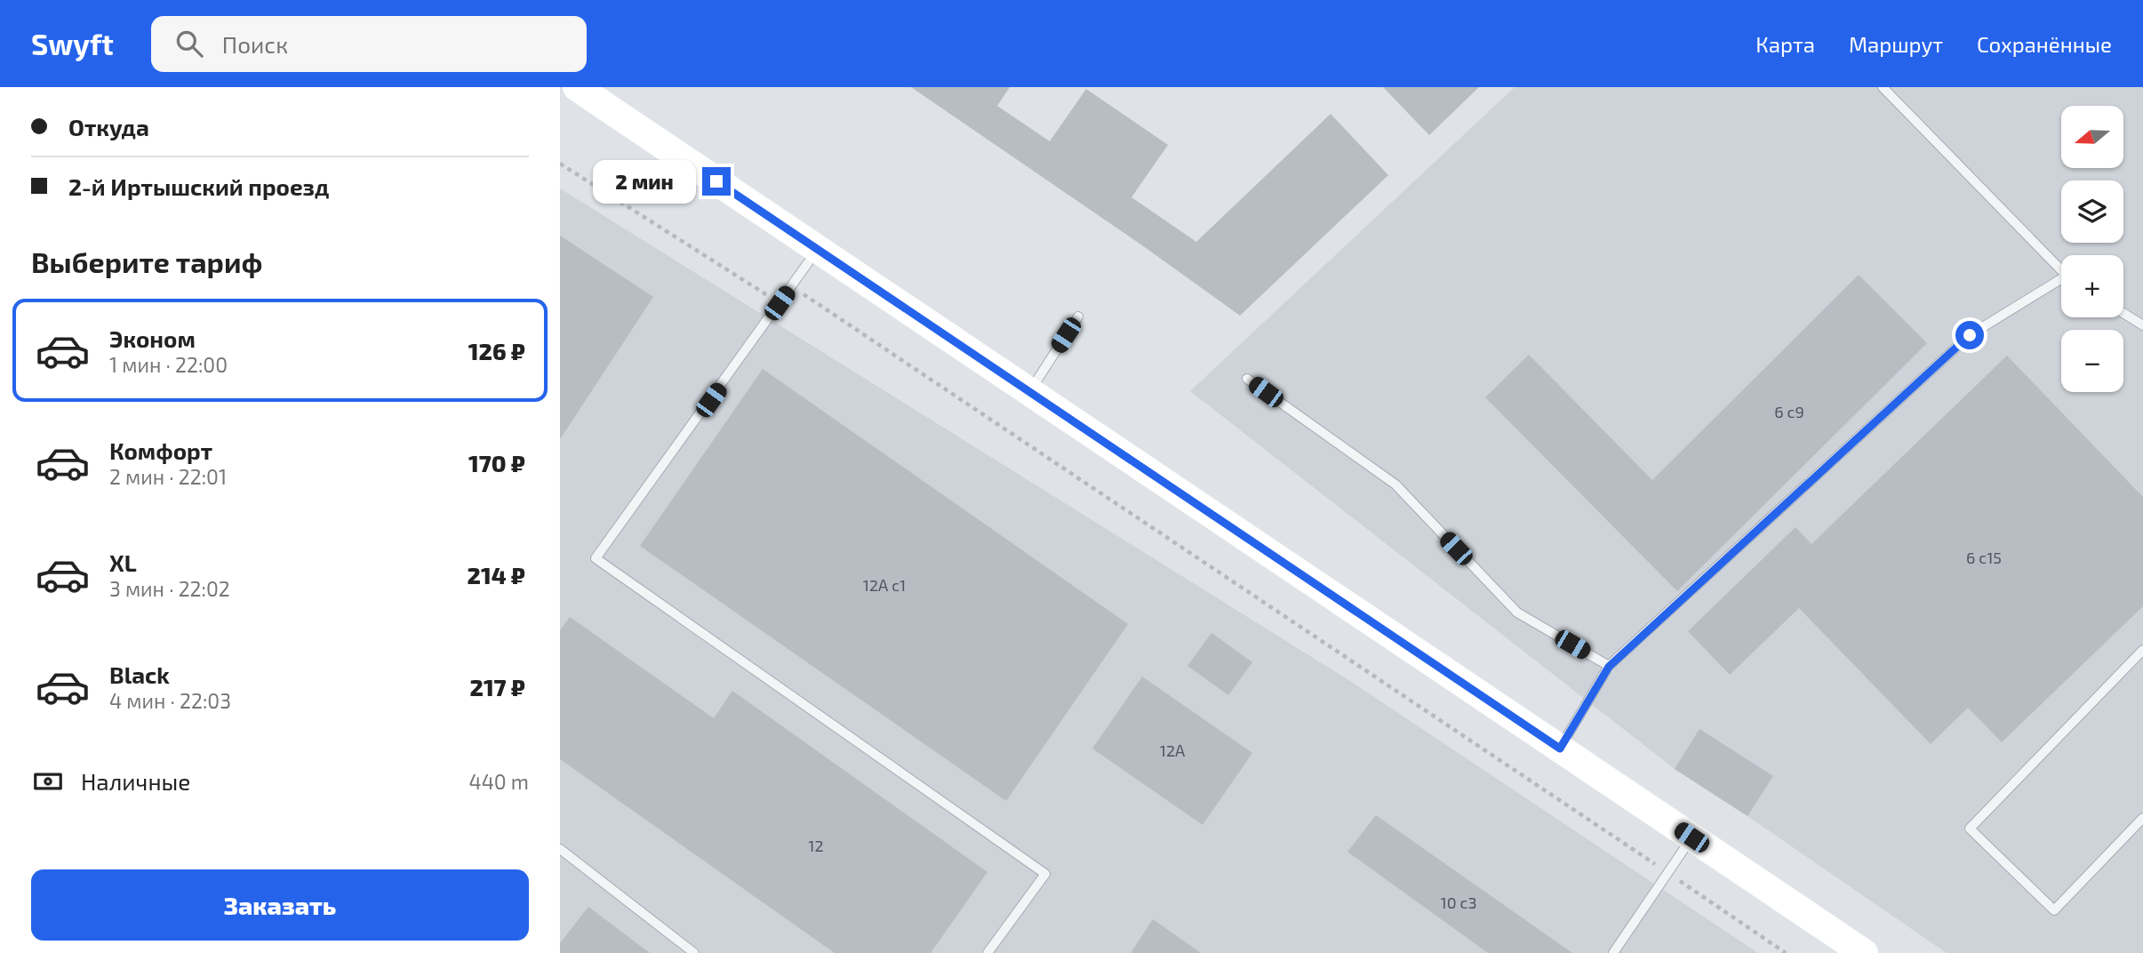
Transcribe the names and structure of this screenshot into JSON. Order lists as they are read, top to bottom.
{
  "house_numbers": [
    "6 с9",
    "6 с15",
    "12А с1",
    "12А",
    "12",
    "10 с3"
  ],
  "north": "left",
  "page": {
    "header": "Swyft",
    "search": "Поиск",
    "nav": ["Карта", "Маршрут", "Сохранённые"],
    "banner": ["Откуда", "2-й Иртышский проезд"],
    "map_buttons": ["+", "−"],
    "bubble": "2 мин",
    "heading": "Выберите тариф",
    "list": [
      {
        "name": "Эконом",
        "note": "1 мин · 22:00",
        "value": "126 ₽"
      },
      {
        "name": "Комфорт",
        "note": "2 мин · 22:01",
        "value": "170 ₽"
      },
      {
        "name": "XL",
        "note": "3 мин · 22:02",
        "value": "214 ₽"
      },
      {
        "name": "Black",
        "note": "4 мин · 22:03",
        "value": "217 ₽"
      }
    ],
    "pay": ["Наличные", "440 m"],
    "buttons": "Заказать"
  }
}
